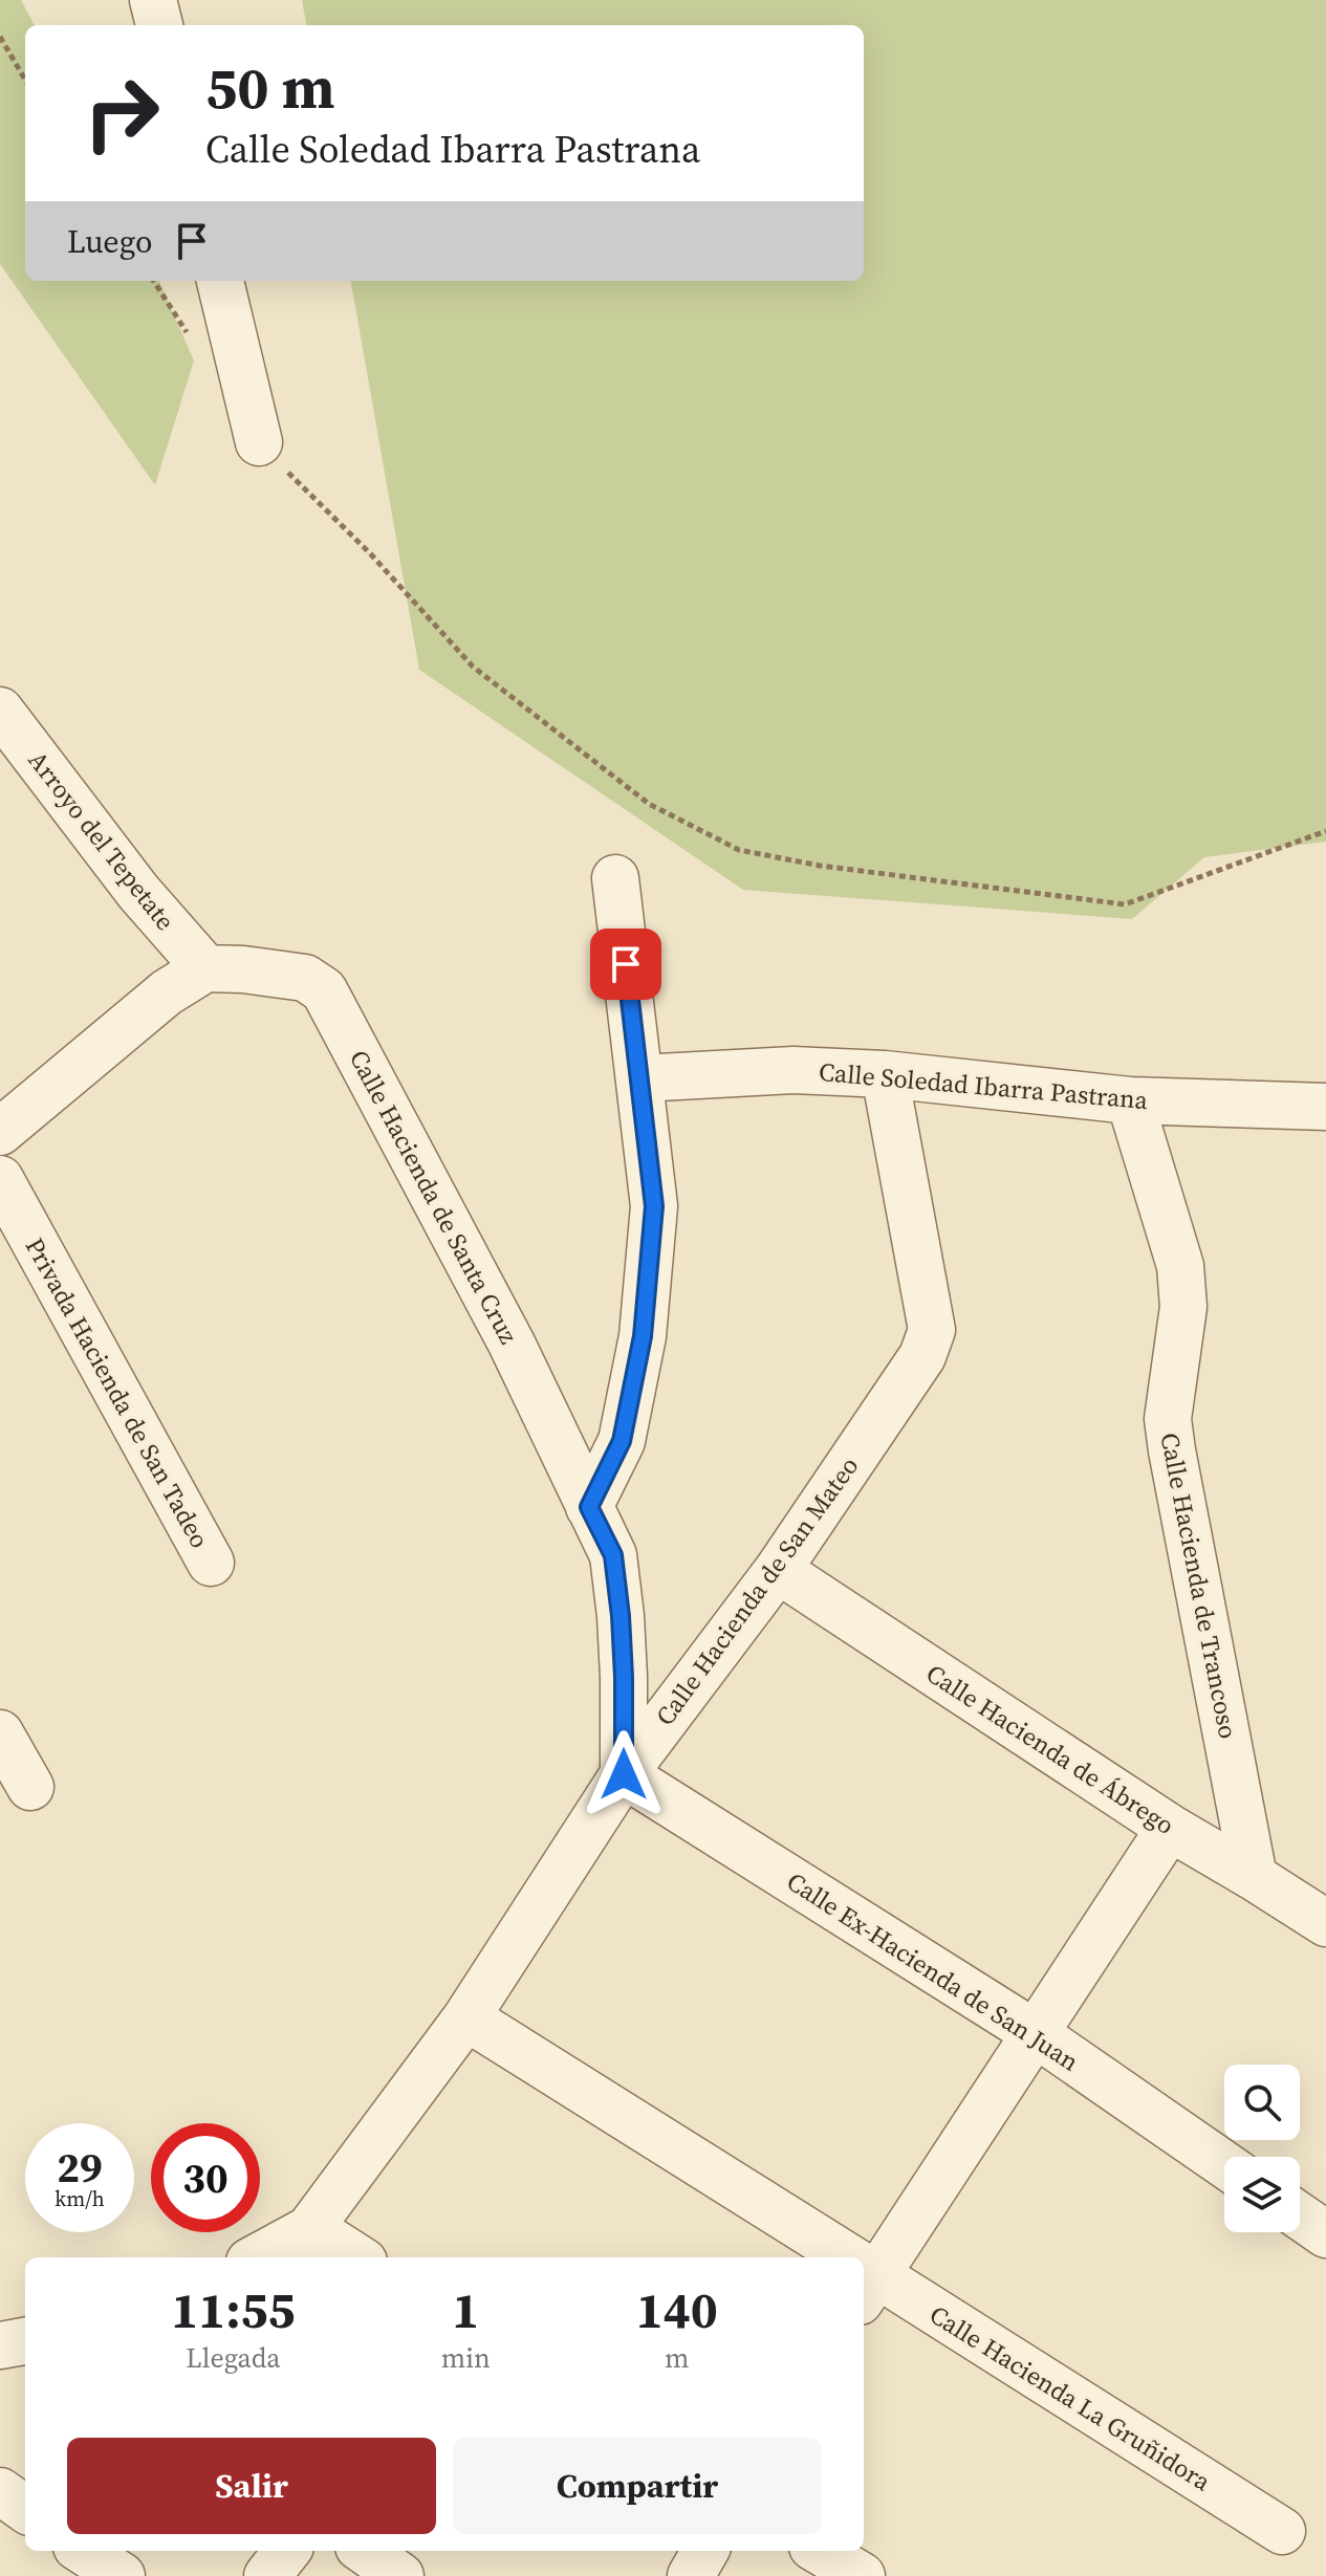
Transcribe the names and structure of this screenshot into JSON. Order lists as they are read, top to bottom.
{
  "streets": {
    "street": [
      "Arroyo del Tepetate",
      "Calle Soledad Ibarra Pastrana",
      "Calle Hacienda de Santa Cruz",
      "Privada Hacienda de San Tadeo",
      "Calle Hacienda de Trancoso",
      "Calle Hacienda de San Mateo",
      "Calle Hacienda de Ábrego",
      "Calle Ex-Hacienda de San Juan",
      "Calle Hacienda La Gruñidora"
    ]
  },
  "crossings": [
    ["Arroyo del Tepetate", "Calle Hacienda de Santa Cruz"],
    ["Calle Soledad Ibarra Pastrana", "Calle Hacienda de Trancoso"],
    ["Calle Soledad Ibarra Pastrana", "Calle Hacienda de San Mateo"],
    ["Calle Hacienda de Santa Cruz", "Calle Hacienda de San Mateo"],
    ["Calle Hacienda de Santa Cruz", "Calle Ex-Hacienda de San Juan"],
    ["Calle Hacienda de Trancoso", "Calle Hacienda de Ábrego"],
    ["Calle Hacienda de San Mateo", "Calle Hacienda de Ábrego"],
    ["Calle Hacienda de San Mateo", "Calle Ex-Hacienda de San Juan"],
    ["Calle Hacienda de San Mateo", "Calle Hacienda La Gruñidora"]
  ],
  "page": {
    "turn": ["50 m", "Calle Soledad Ibarra Pastrana"],
    "then": "Luego",
    "speed": "29 km/h",
    "limit": "30",
    "eta": [
      "11:55",
      "Llegada",
      "1",
      "min",
      "140",
      "m"
    ],
    "buttons": ["Salir", "Compartir"]
  }
}
